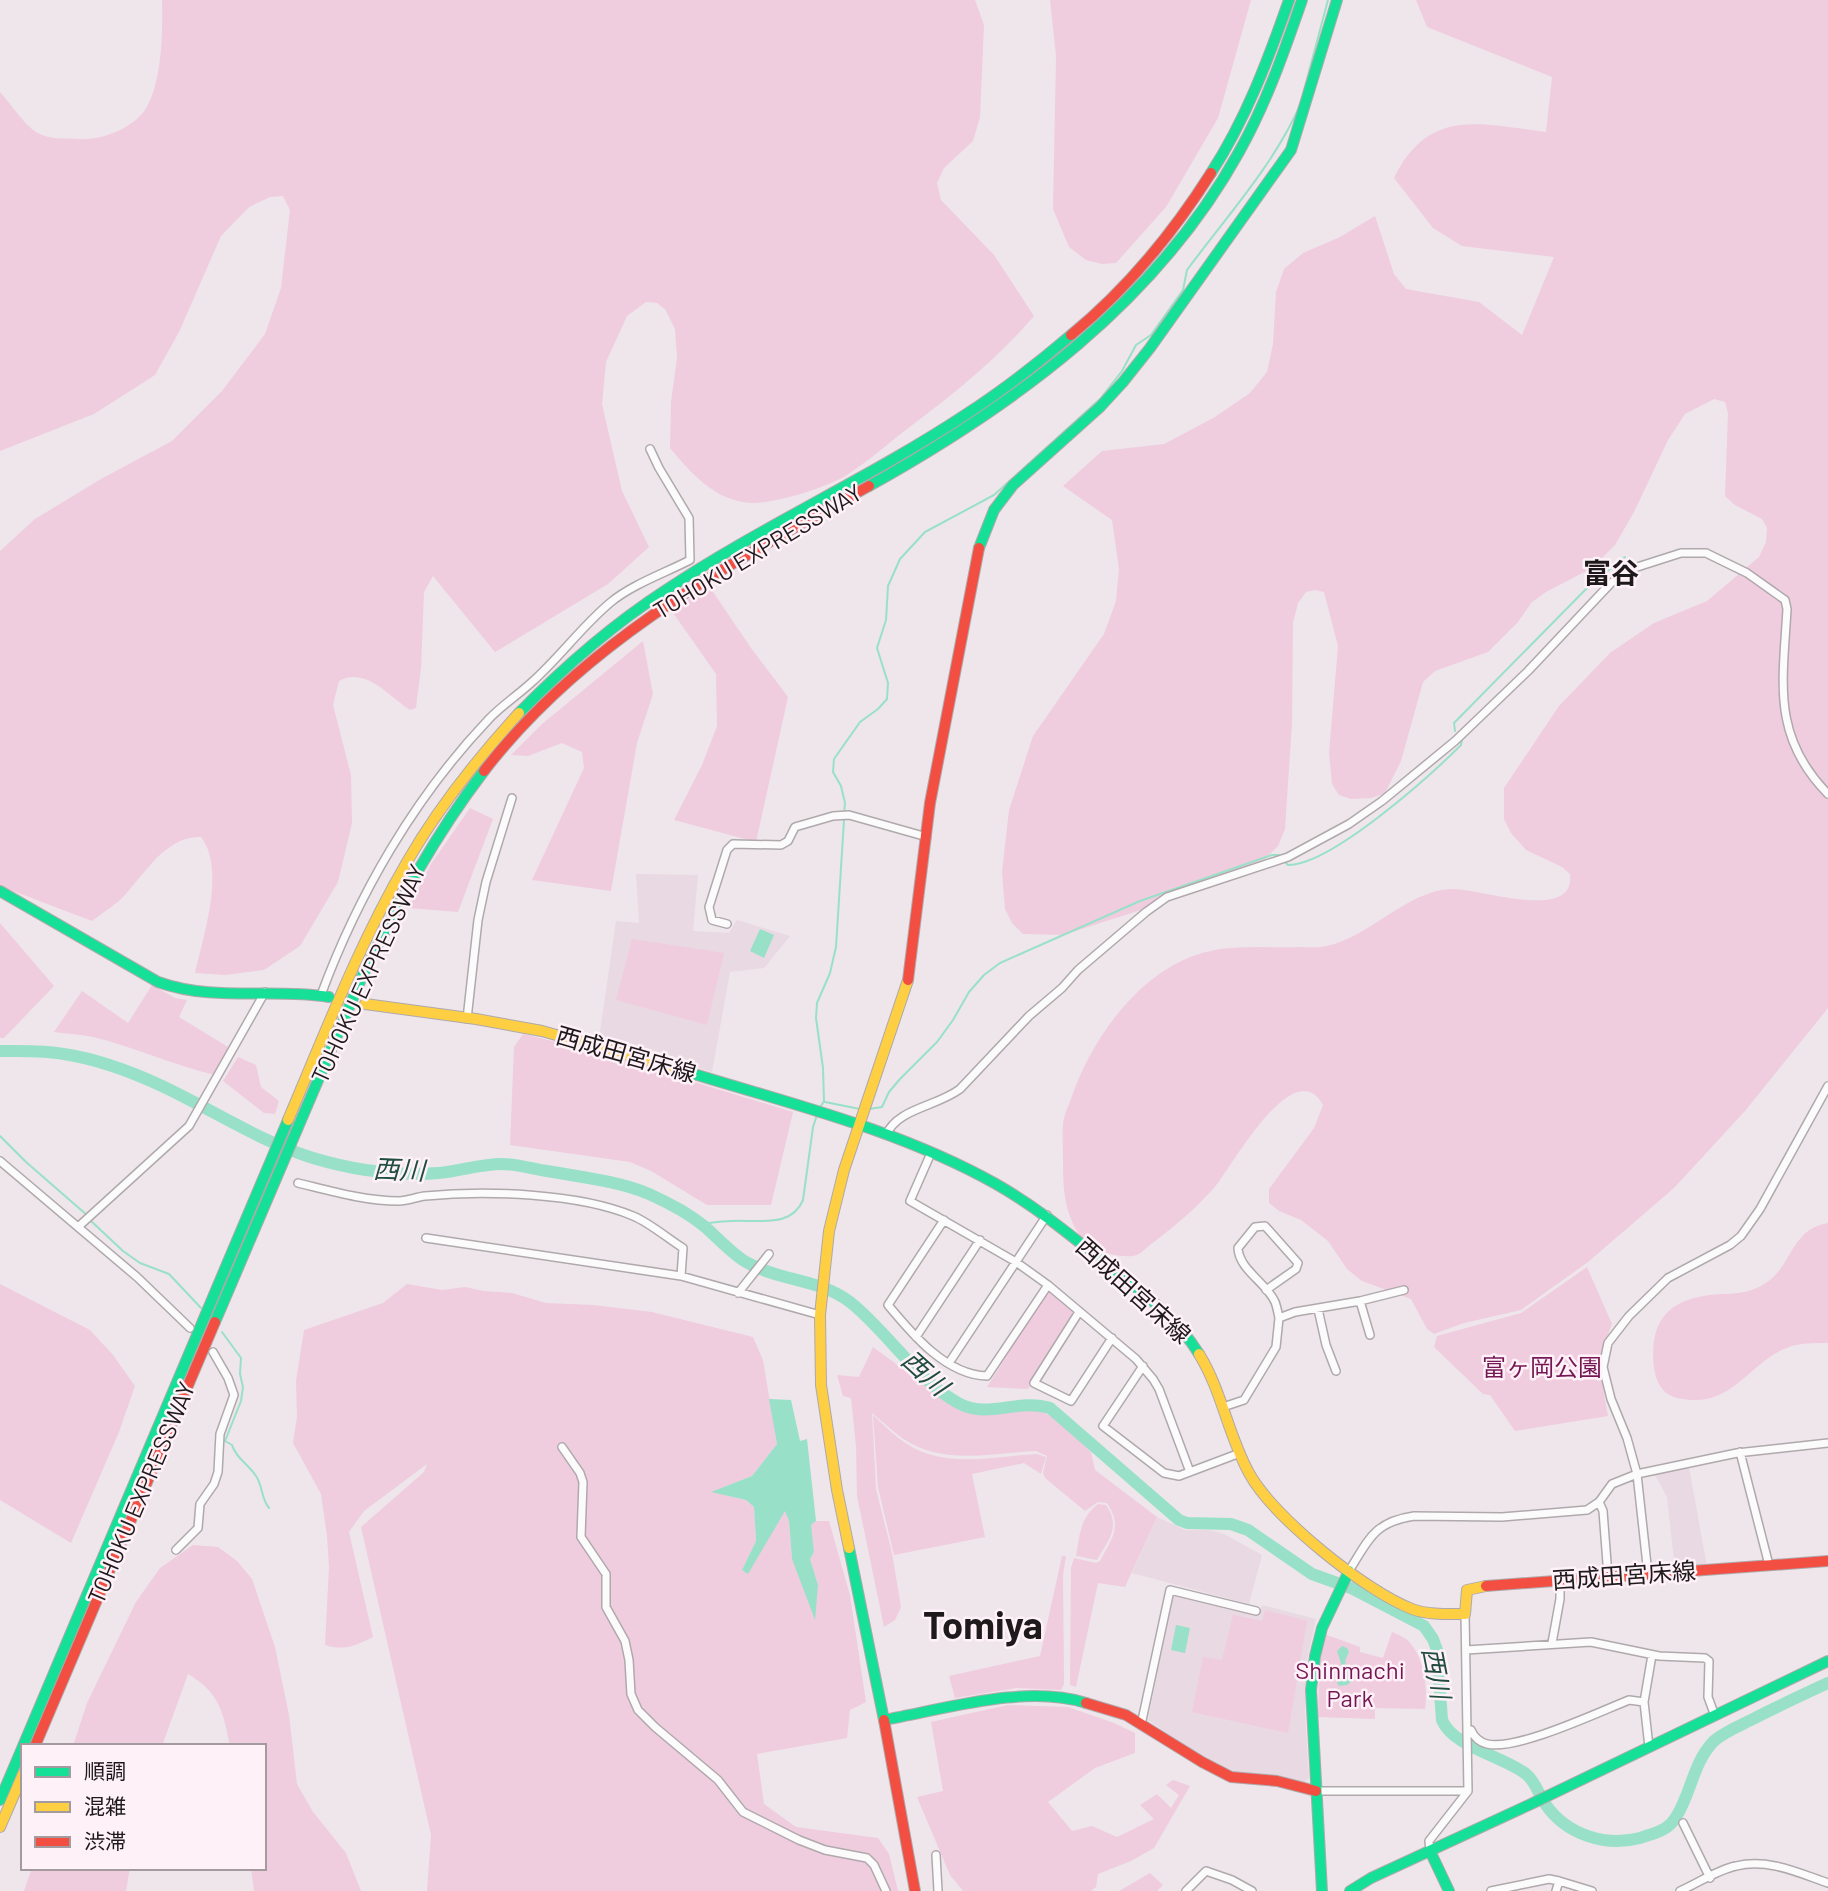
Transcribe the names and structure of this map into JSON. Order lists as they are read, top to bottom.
{
  "streets": {
    "main road": ["TOHOKU EXPRESSWAY", "西成田宮床線"]
  },
  "districts": ["富谷", "Tomiya"],
  "water": ["西川"],
  "parks": ["富ヶ岡公園", "Shinmachi Park"],
  "legend": ["順調", "混雑", "渋滞"]
}
